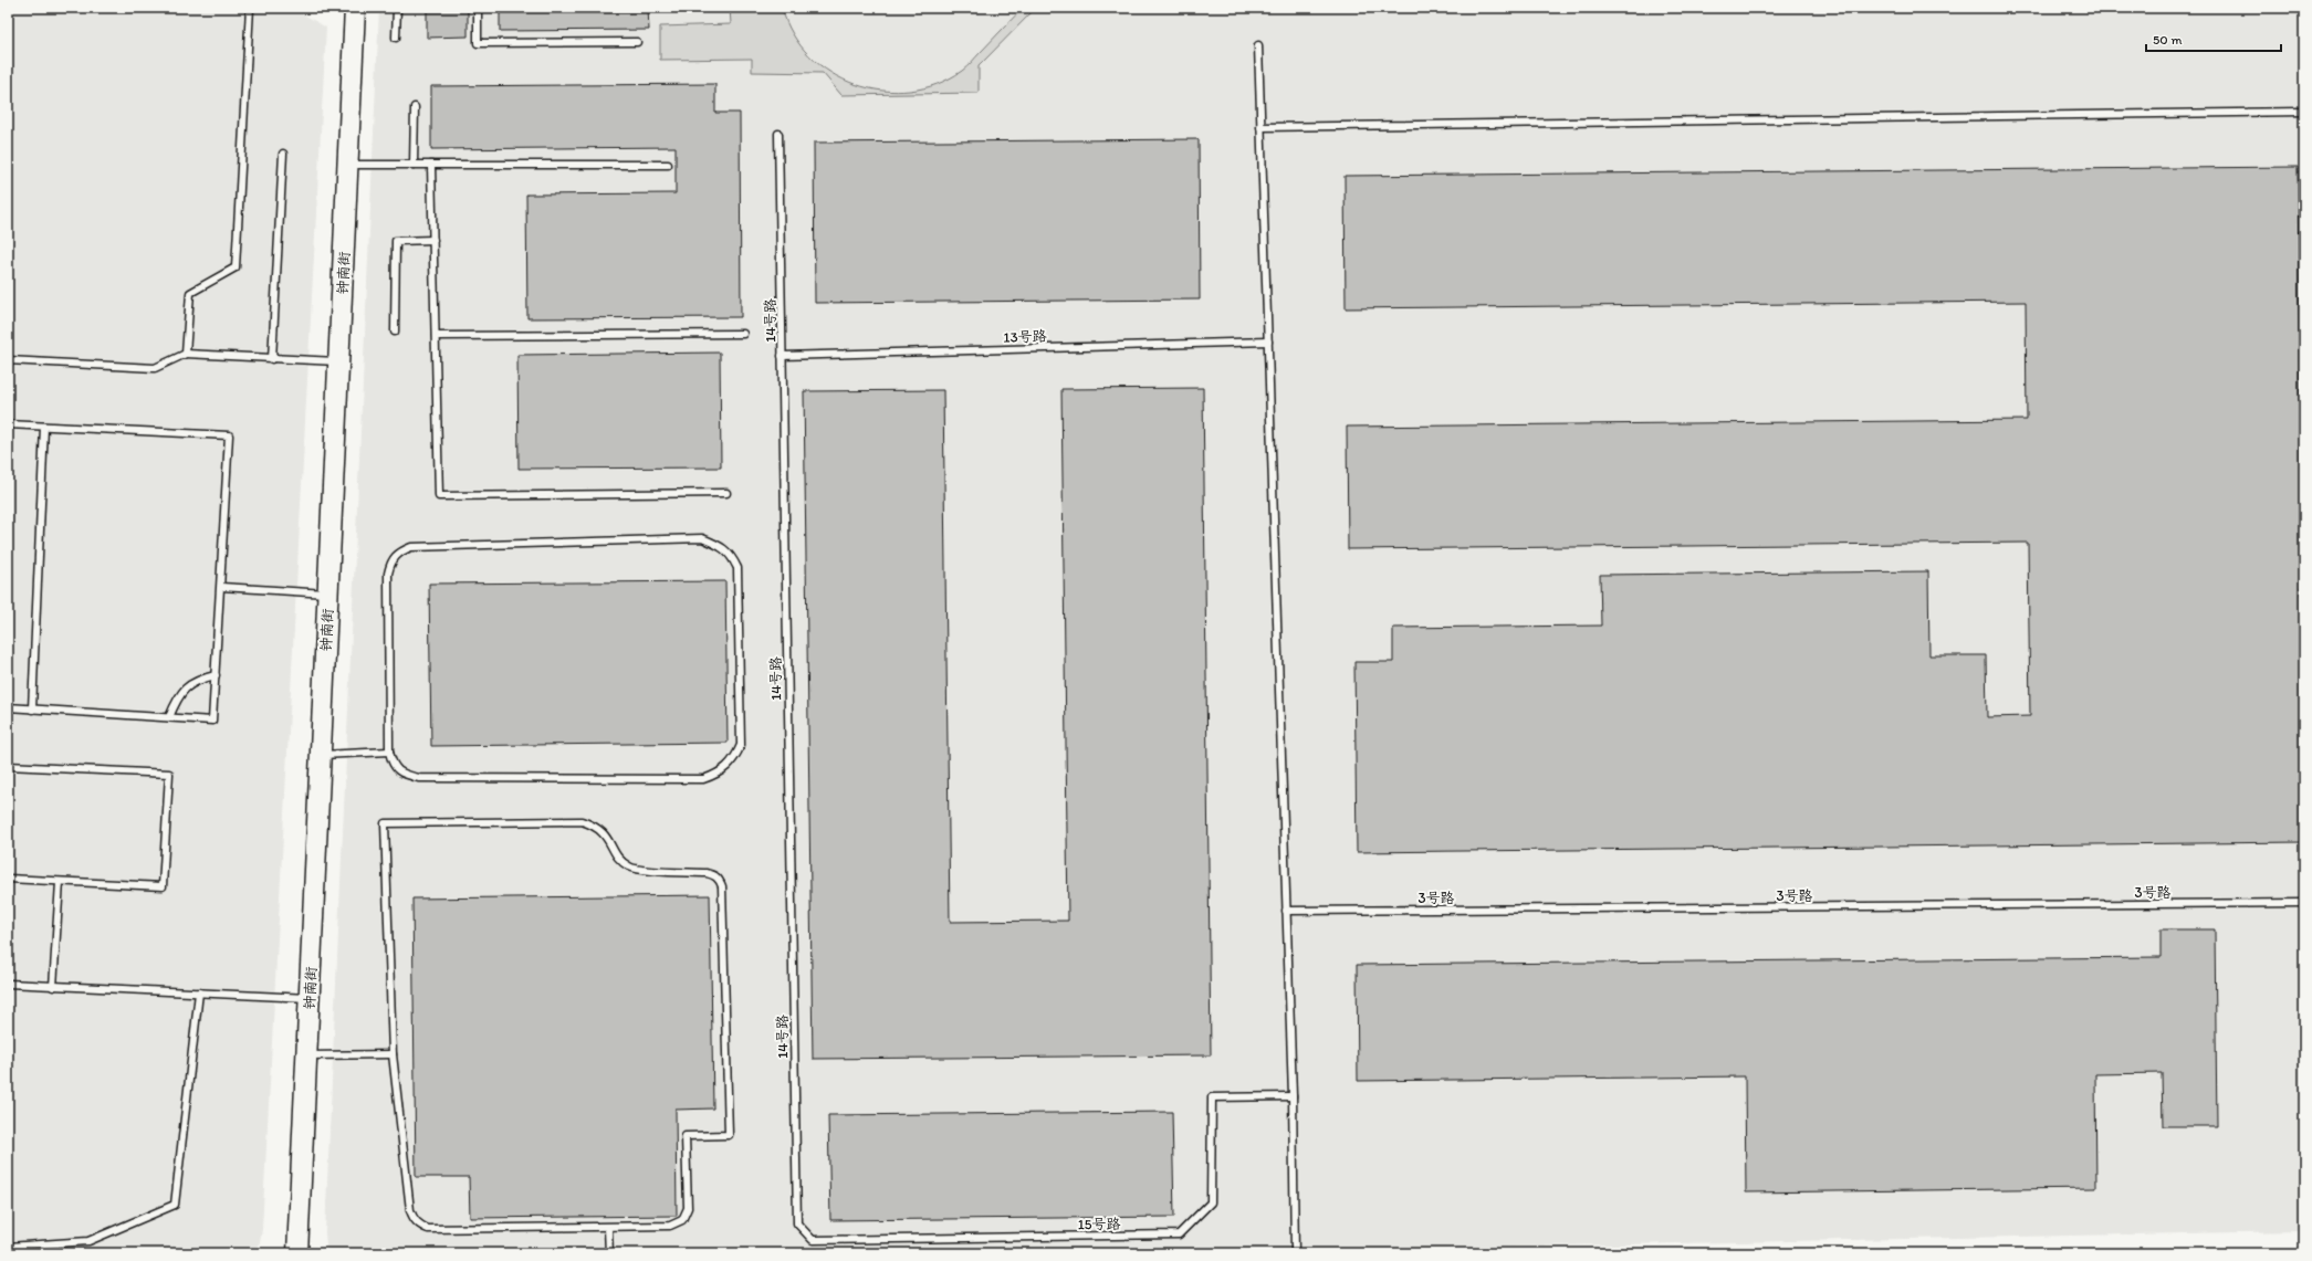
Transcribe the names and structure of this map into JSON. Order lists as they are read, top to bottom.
{
  "streets": {
    "street": ["钟南街"],
    "lane": [
      "14号路",
      "13号路",
      "3号路",
      "15号路"
    ]
  },
  "crossings": [
    ["14号路", "13号路"],
    ["14号路", "15号路"]
  ],
  "scale_bar": "50 m"
}
